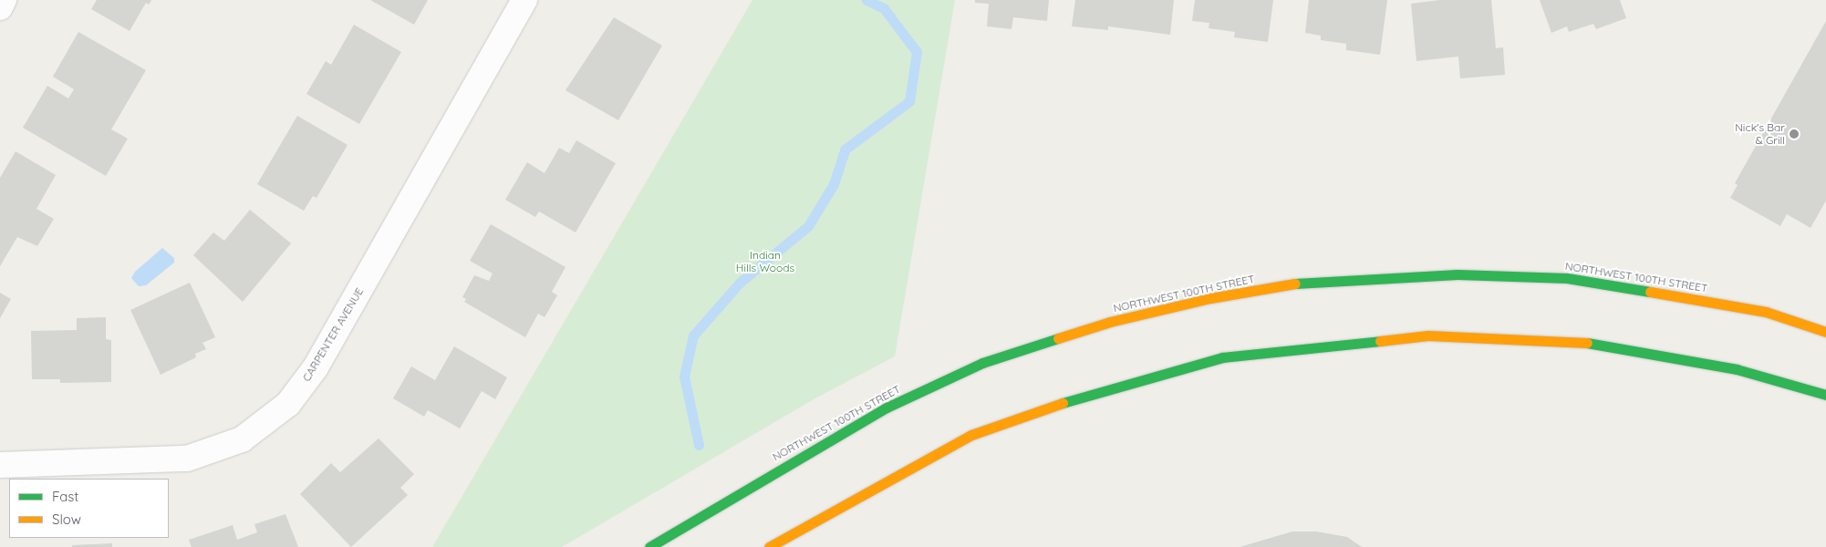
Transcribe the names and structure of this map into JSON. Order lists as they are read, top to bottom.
{
  "streets": {
    "main road": ["NORTHWEST 100TH STREET"],
    "street": ["CARPENTER AVENUE"]
  },
  "parks": ["Indian Hills Woods"],
  "places": ["Nick's Bar & Grill"],
  "legend": ["Fast", "Slow"]
}
